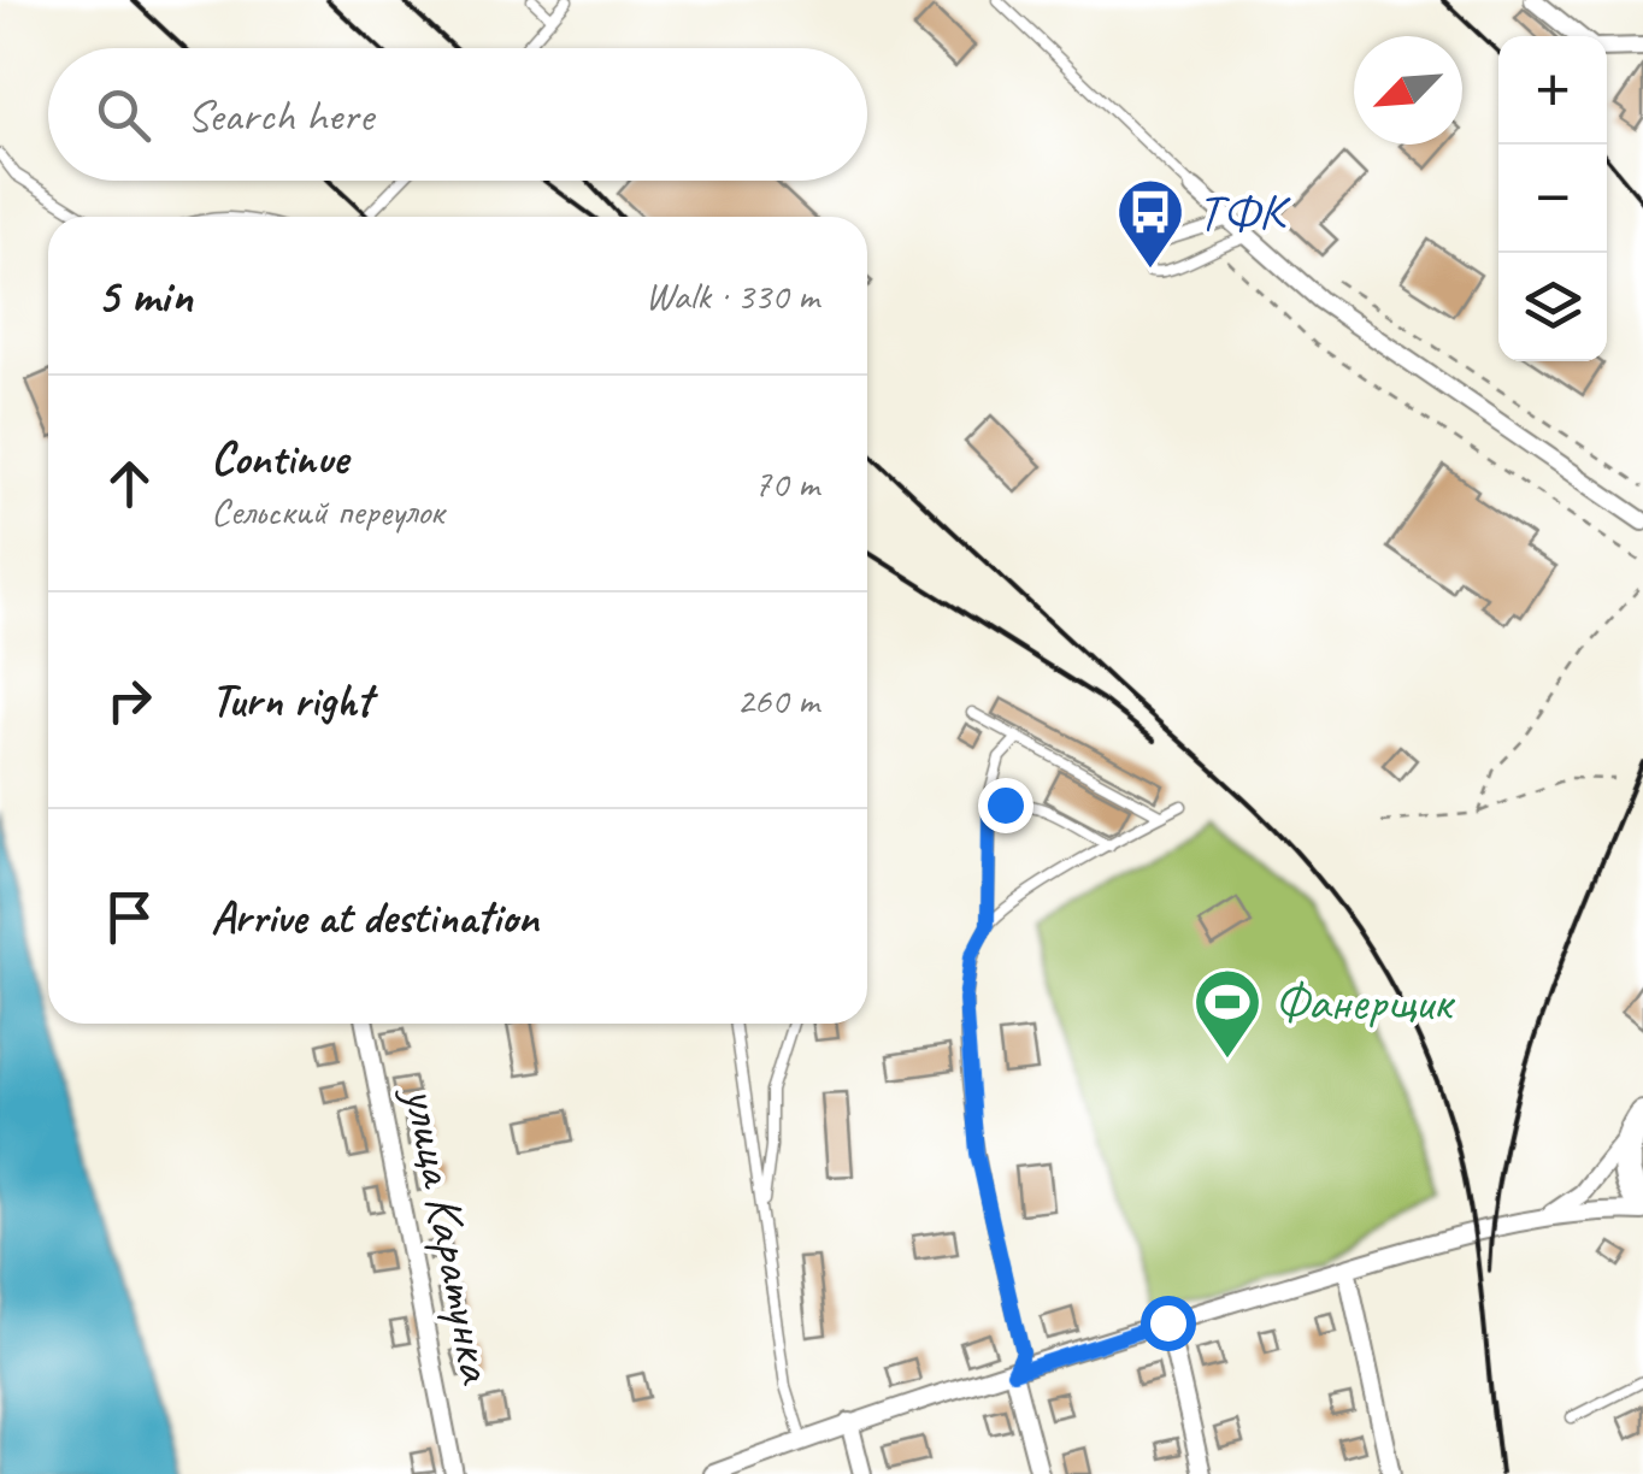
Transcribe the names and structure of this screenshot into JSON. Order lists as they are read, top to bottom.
{
  "streets": {
    "street": ["улица Каратунка"]
  },
  "places": {
    "bus stop": ["ТФК"],
    "sports": ["Фанерщик"]
  },
  "north": "bottom left",
  "page": {
    "map_buttons": ["+", "−"],
    "search": "Search here",
    "heading": ["5 min", "Walk · 330 m"],
    "list": [
      ["Continue", "Сельский переулок", "70 m"],
      ["Turn right", "260 m"],
      "Arrive at destination"
    ]
  }
}
